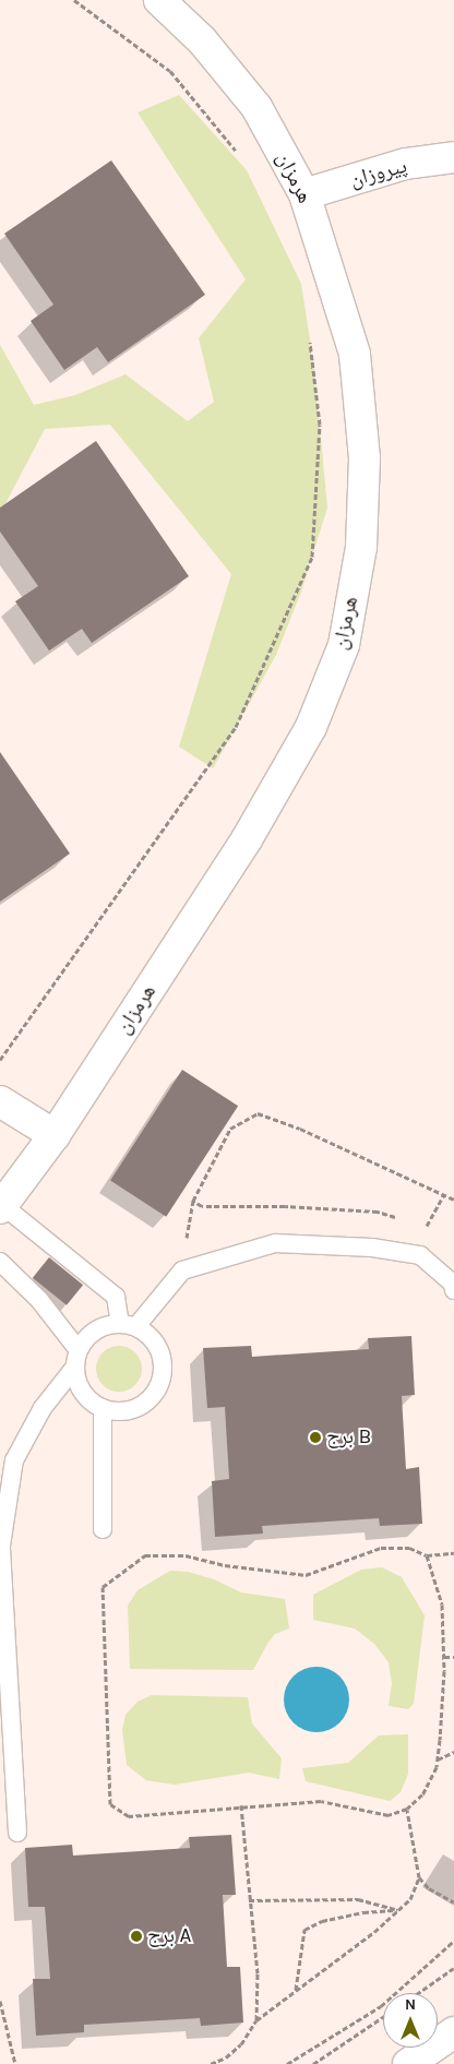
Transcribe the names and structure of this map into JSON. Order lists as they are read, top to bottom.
{
  "streets": {
    "street": ["پیروزان", "هرمزان"]
  },
  "crossings": [
    ["پیروزان", "هرمزان"]
  ],
  "places": ["برج B", "برج A"],
  "north": "top"
}
